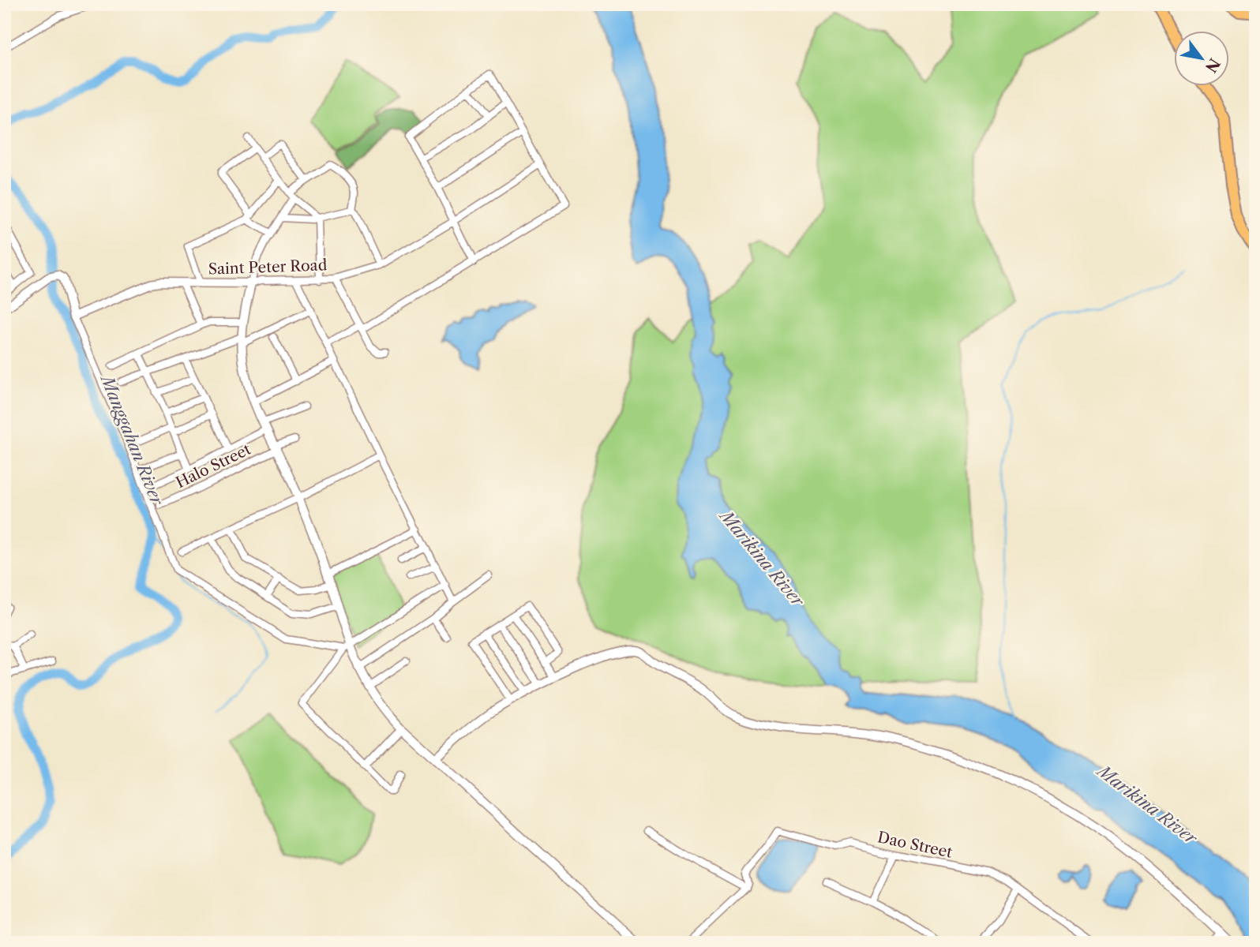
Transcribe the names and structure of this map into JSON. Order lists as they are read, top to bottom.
{
  "streets": {
    "street": ["Saint Peter Road", "Halo Street", "Dao Street"]
  },
  "water": ["Manggahan River", "Marikina River"],
  "north": "bottom right"
}
